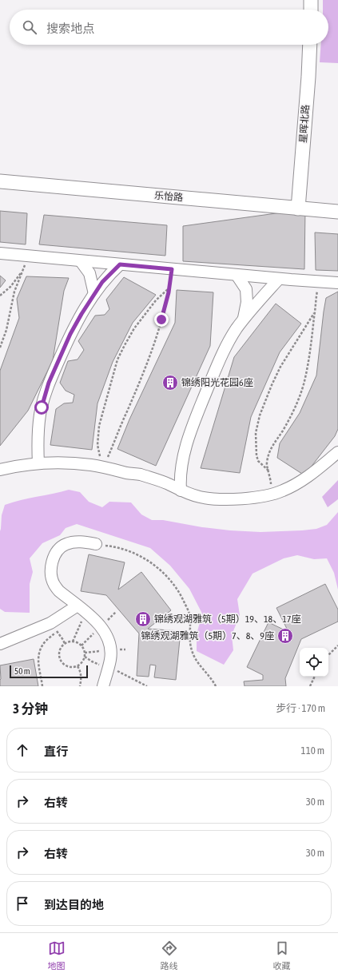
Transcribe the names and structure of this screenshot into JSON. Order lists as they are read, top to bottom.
{
  "streets": {
    "street": ["星晖北路", "乐怡路"]
  },
  "crossings": [
    ["星晖北路", "乐怡路"]
  ],
  "places": {
    "building": ["锦绣阳光花园6座", "锦绣观湖雅筑（5期）19、18、17座", "锦绣观湖雅筑（5期）7、8、9座"]
  },
  "scale_bar": "50 m",
  "page": {
    "search": "搜索地点",
    "scale": "50 m",
    "heading": ["3 分钟", "步行 · 170 m"],
    "list": [
      ["直行", "110 m"],
      ["右转", "30 m"],
      ["右转", "30 m"],
      "到达目的地"
    ],
    "nav": ["地图", "路线", "收藏"]
  }
}
